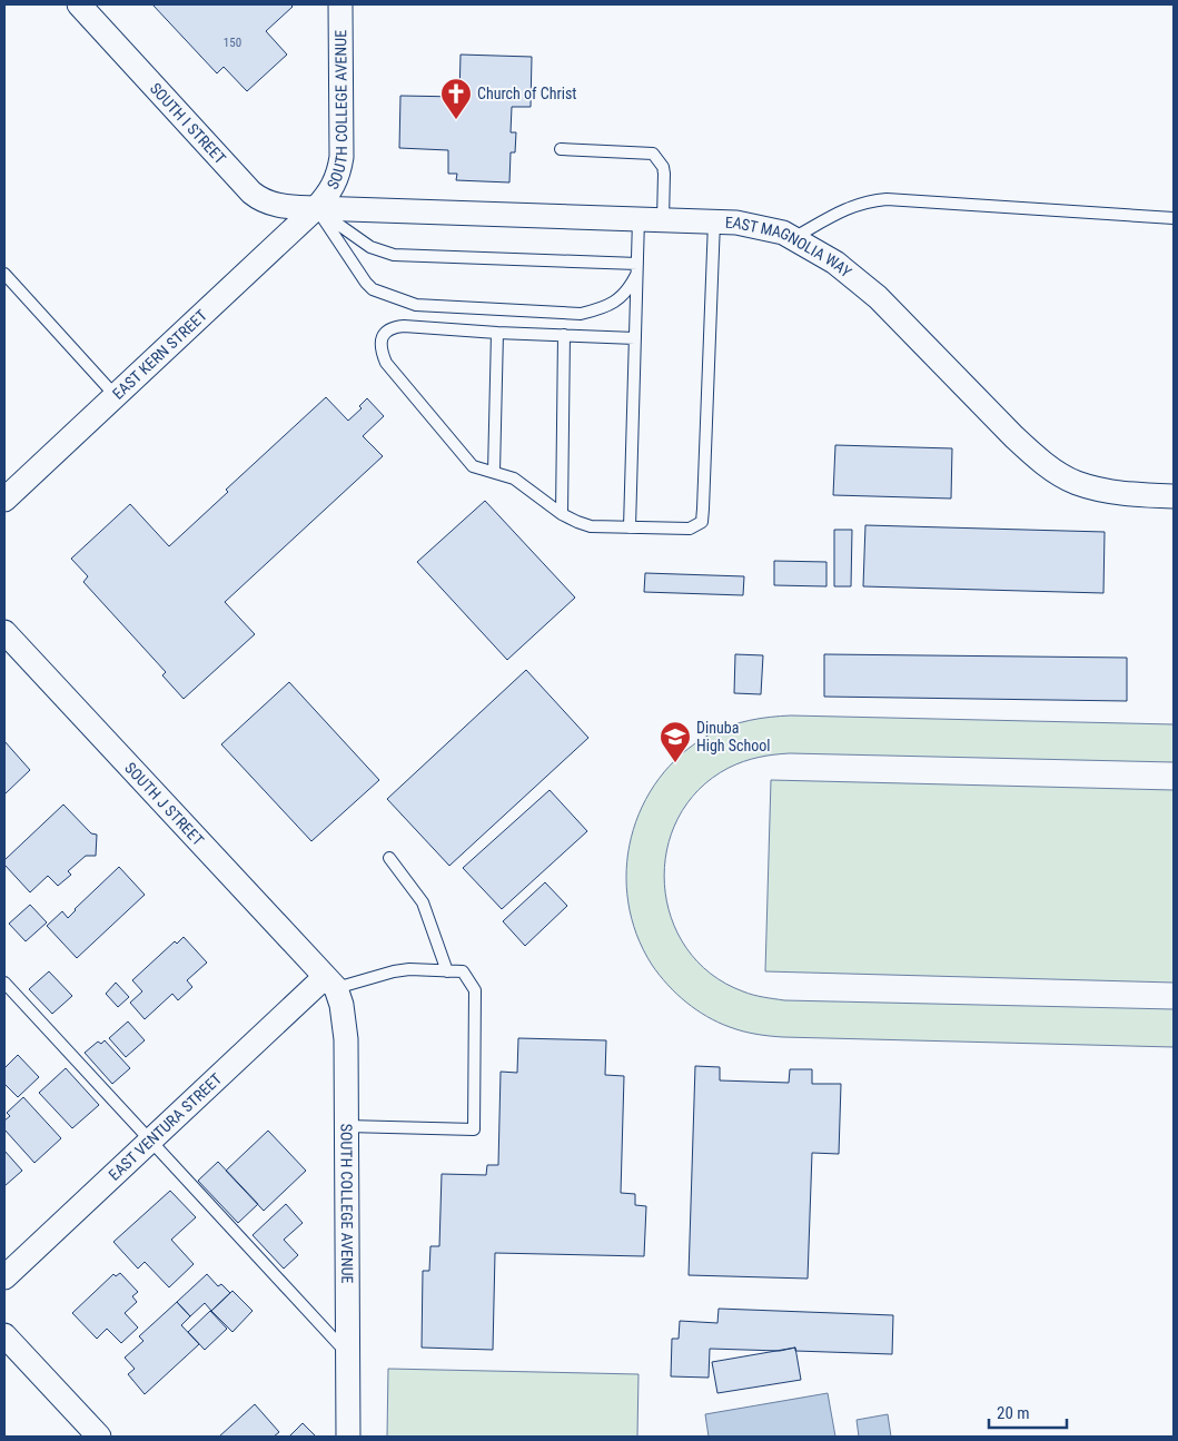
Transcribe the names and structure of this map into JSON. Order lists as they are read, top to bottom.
{
  "streets": {
    "street": [
      "SOUTH COLLEGE AVENUE",
      "SOUTH I STREET",
      "EAST MAGNOLIA WAY",
      "EAST KERN STREET",
      "SOUTH J STREET",
      "EAST VENTURA STREET"
    ]
  },
  "crossings": [
    ["SOUTH COLLEGE AVENUE", "SOUTH I STREET"],
    ["SOUTH COLLEGE AVENUE", "EAST MAGNOLIA WAY"],
    ["SOUTH COLLEGE AVENUE", "EAST KERN STREET"],
    ["SOUTH COLLEGE AVENUE", "SOUTH J STREET"],
    ["SOUTH COLLEGE AVENUE", "EAST VENTURA STREET"],
    ["SOUTH I STREET", "EAST MAGNOLIA WAY"],
    ["SOUTH I STREET", "EAST KERN STREET"],
    ["EAST MAGNOLIA WAY", "EAST KERN STREET"],
    ["SOUTH J STREET", "EAST VENTURA STREET"]
  ],
  "places": {
    "church": ["Church of Christ"],
    "school or university": ["Dinuba High School"]
  },
  "house_numbers": ["150"],
  "scale_bar": "20 m"
}
